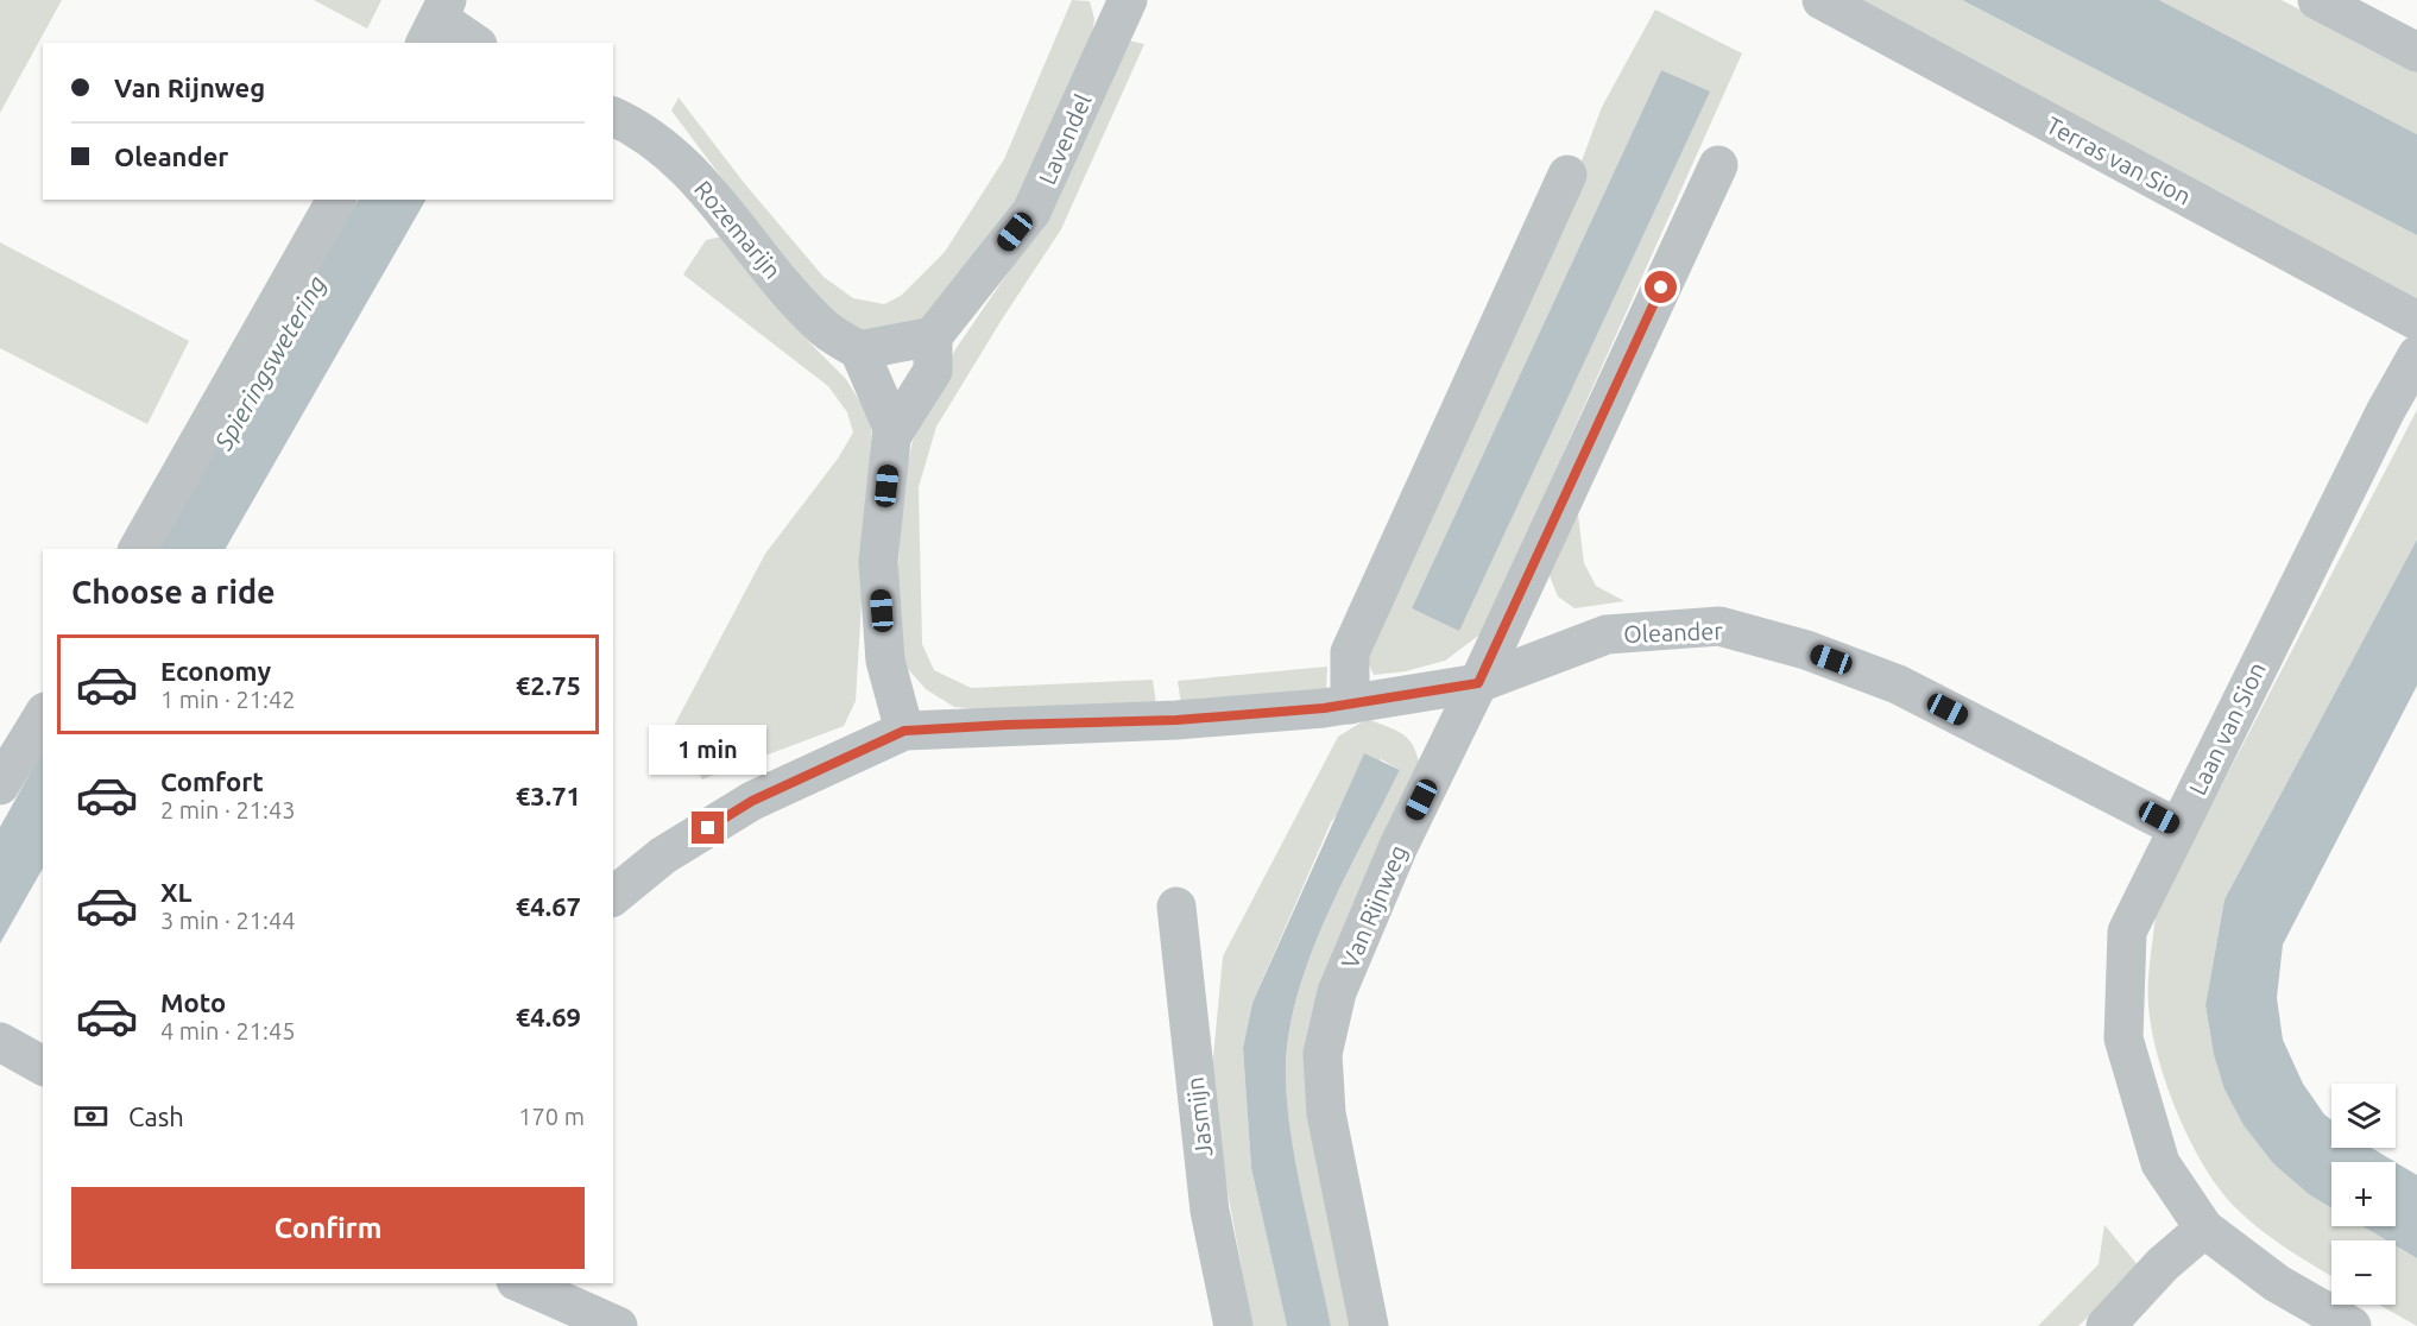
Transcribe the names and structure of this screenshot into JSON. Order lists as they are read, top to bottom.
{
  "streets": {
    "street": [
      "Lavendel",
      "Terras van Sion",
      "Rozemarijn",
      "Oleander",
      "Laan van Sion",
      "Van Rijnweg",
      "Jasmijn"
    ]
  },
  "crossings": [
    ["Oleander", "Laan van Sion"],
    ["Oleander", "Van Rijnweg"]
  ],
  "water": ["Spieringswetering"],
  "page": {
    "banner": ["Van Rijnweg", "Oleander"],
    "heading": "Choose a ride",
    "list": [
      {
        "name": "Economy",
        "note": "1 min · 21:42",
        "value": "€2.75"
      },
      {
        "name": "Comfort",
        "note": "2 min · 21:43",
        "value": "€3.71"
      },
      {
        "name": "XL",
        "note": "3 min · 21:44",
        "value": "€4.67"
      },
      {
        "name": "Moto",
        "note": "4 min · 21:45",
        "value": "€4.69"
      }
    ],
    "bubble": "1 min",
    "pay": ["Cash", "170 m"],
    "map_buttons": ["+", "−"],
    "buttons": "Confirm"
  }
}
